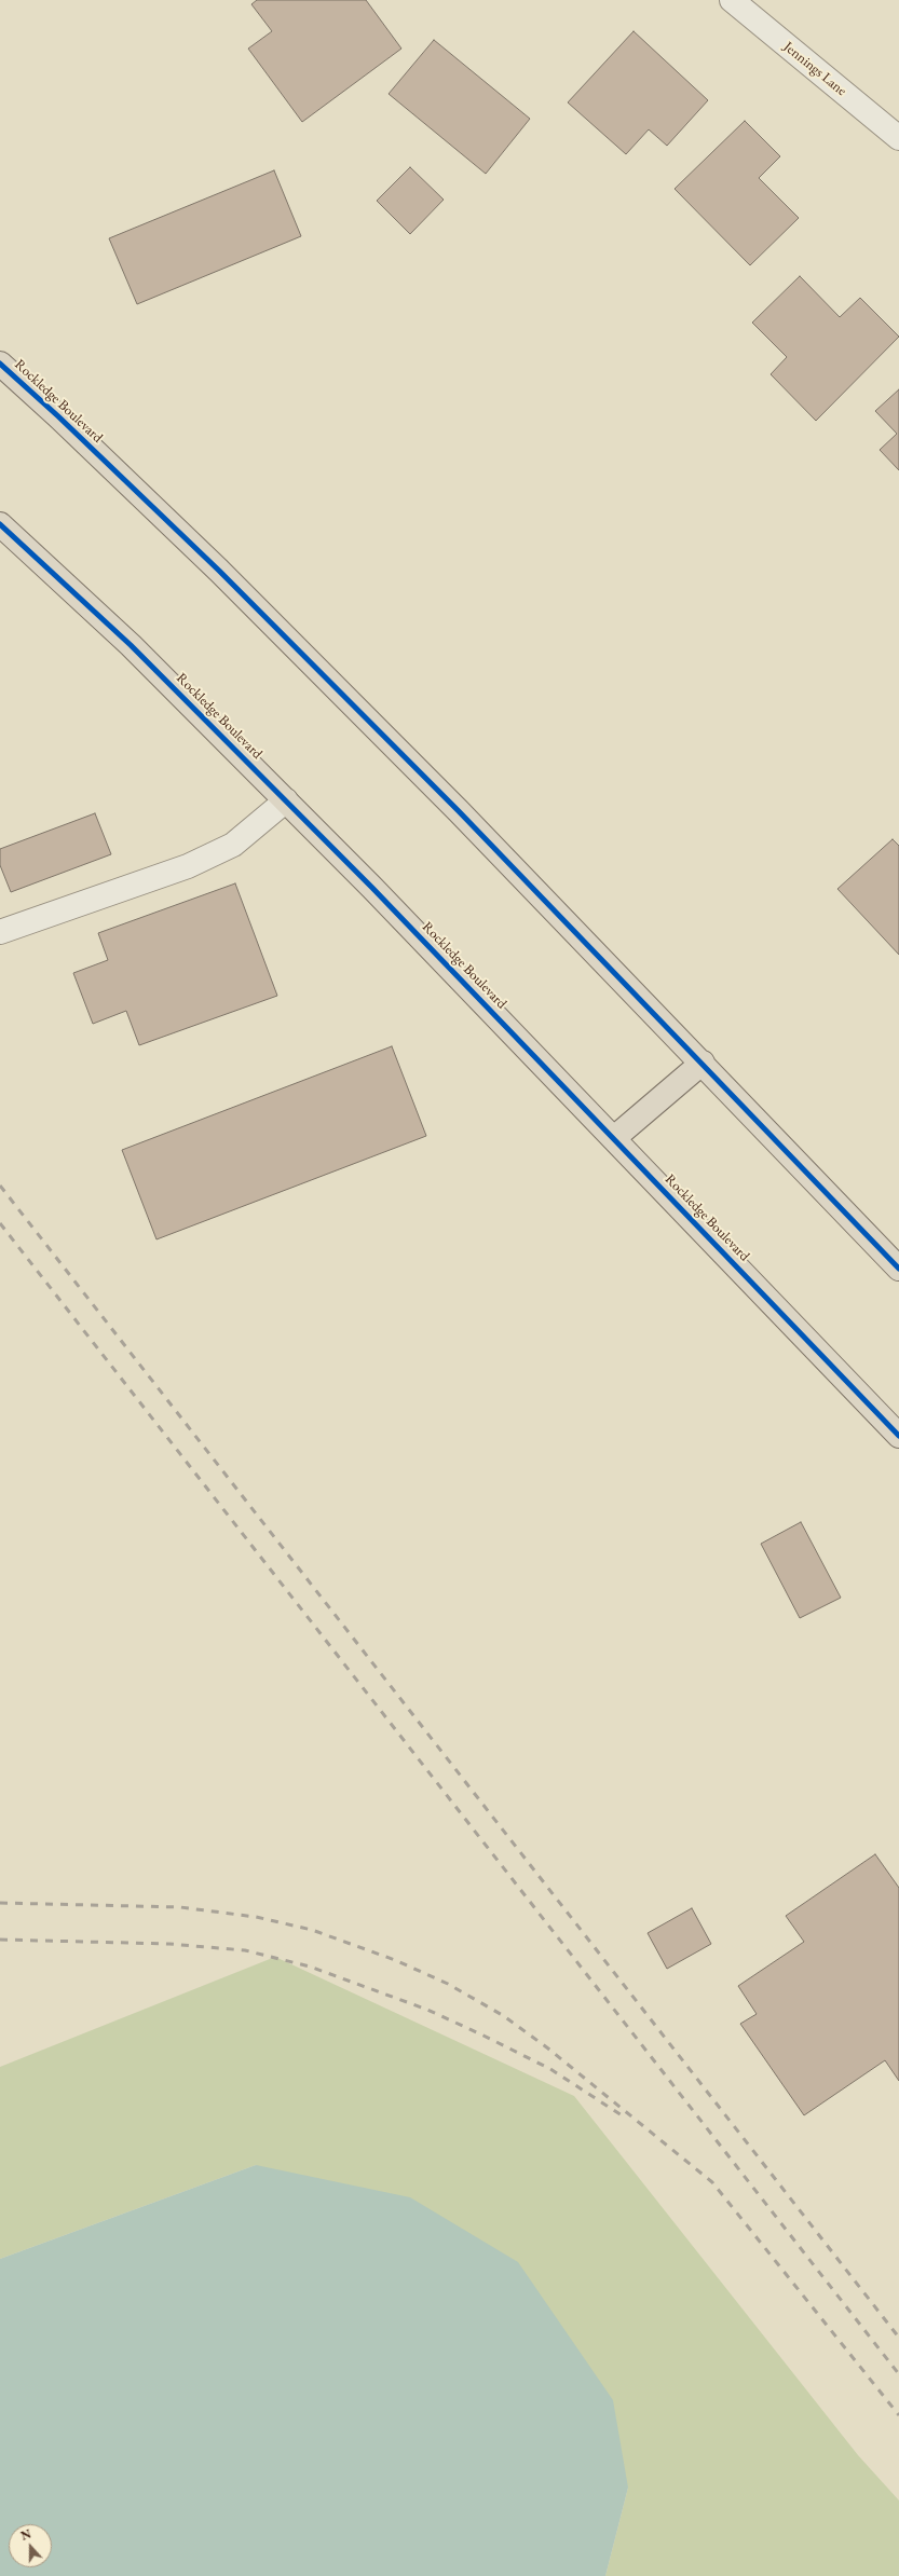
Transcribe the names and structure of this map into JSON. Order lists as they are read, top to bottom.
{
  "streets": {
    "main road": ["Rockledge Boulevard"],
    "street": ["Jennings Lane"]
  },
  "north": "top"
}
